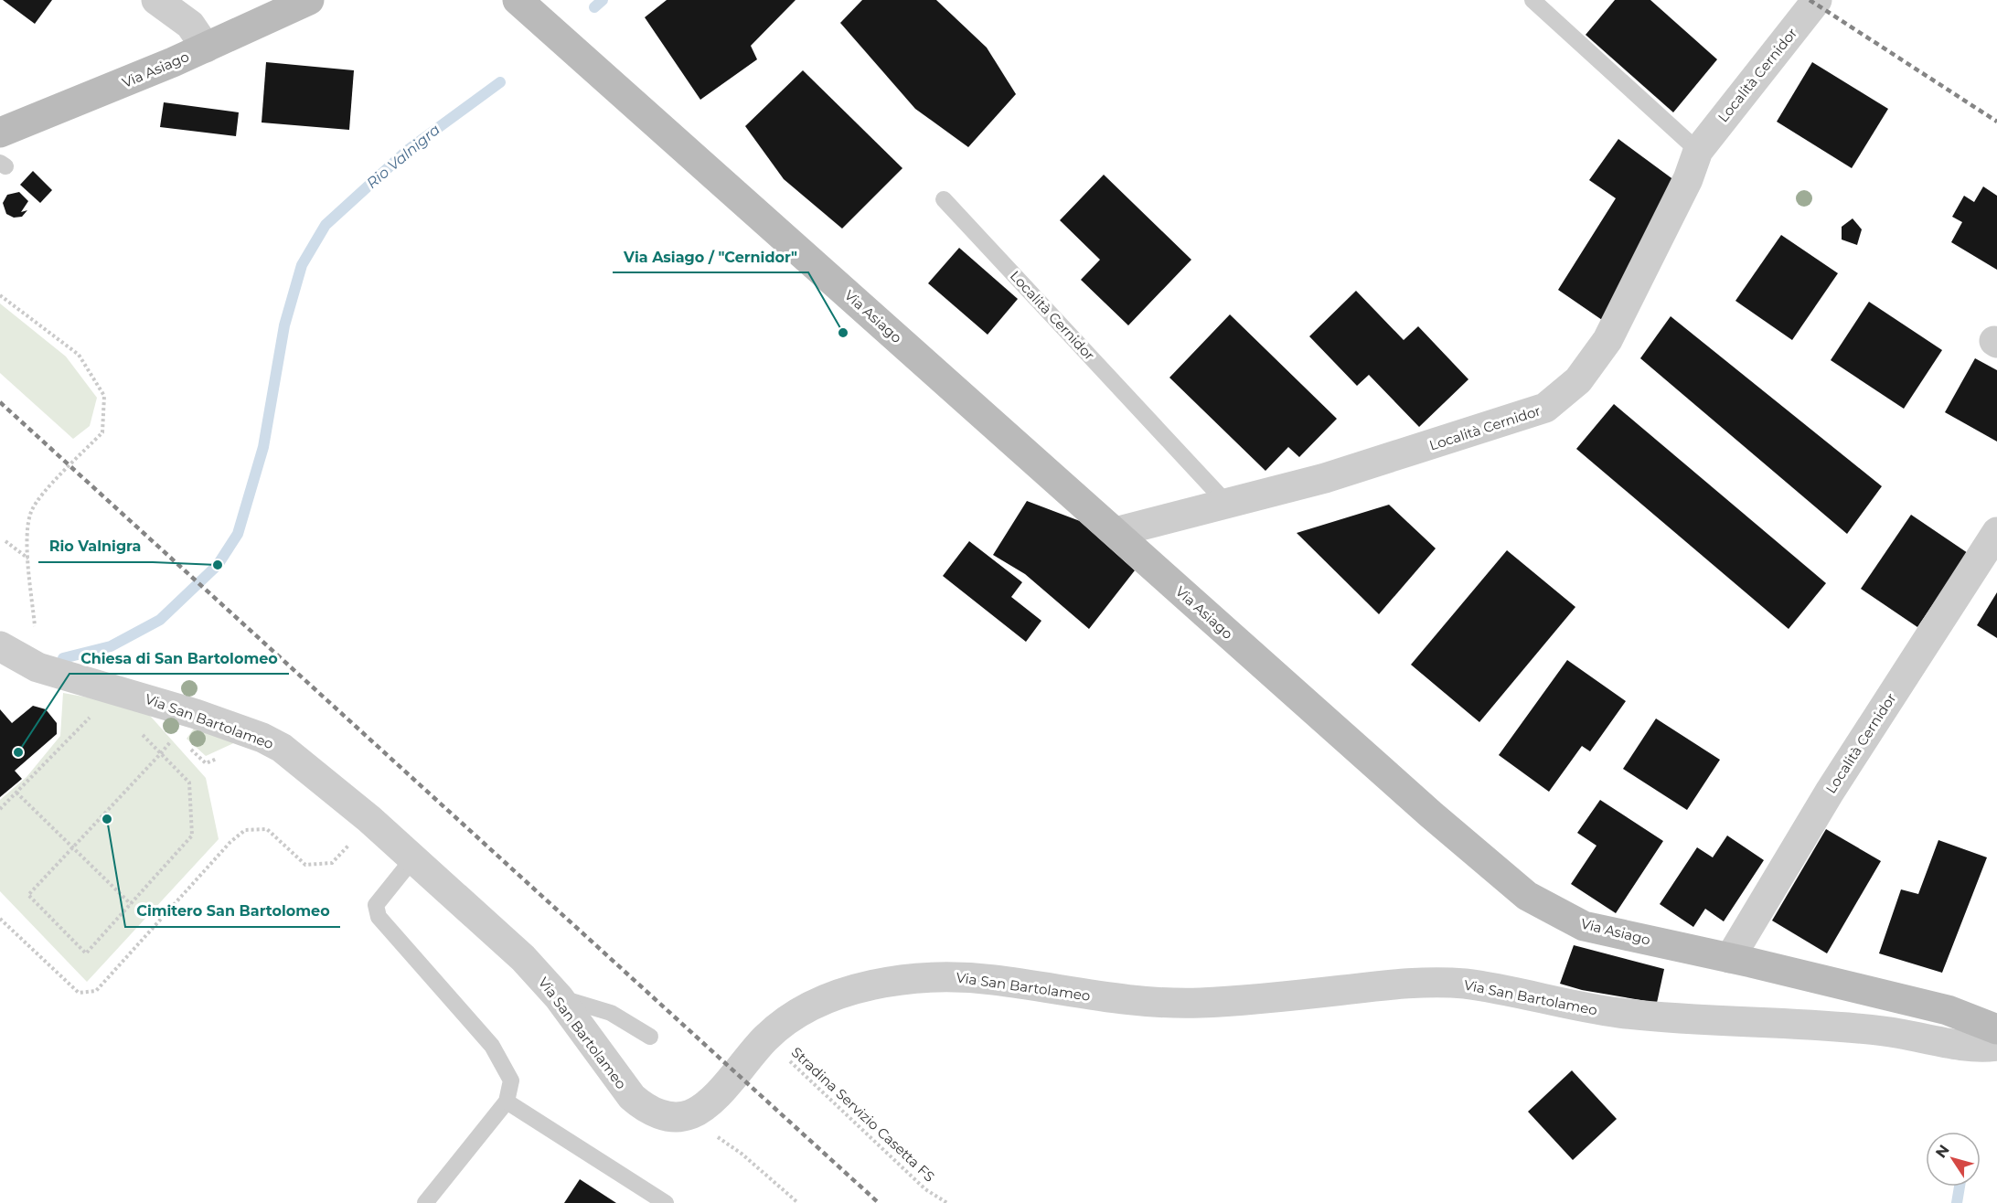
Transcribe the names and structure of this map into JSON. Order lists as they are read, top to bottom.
{
  "streets": {
    "main road": ["Via Asiago"],
    "street": ["Località Cernidor", "Via San Bartolameo"],
    "path": ["Stradina Servizio Casetta FS"]
  },
  "crossings": [
    ["Via Asiago", "Località Cernidor"],
    ["Via San Bartolameo", "Stradina Servizio Casetta FS"]
  ],
  "water": ["Rio Valnigra"],
  "places": [
    "Via Asiago / \"Cernidor\"",
    "Rio Valnigra",
    "Chiesa di San Bartolomeo",
    "Cimitero San Bartolomeo"
  ],
  "north": "top left"
}
